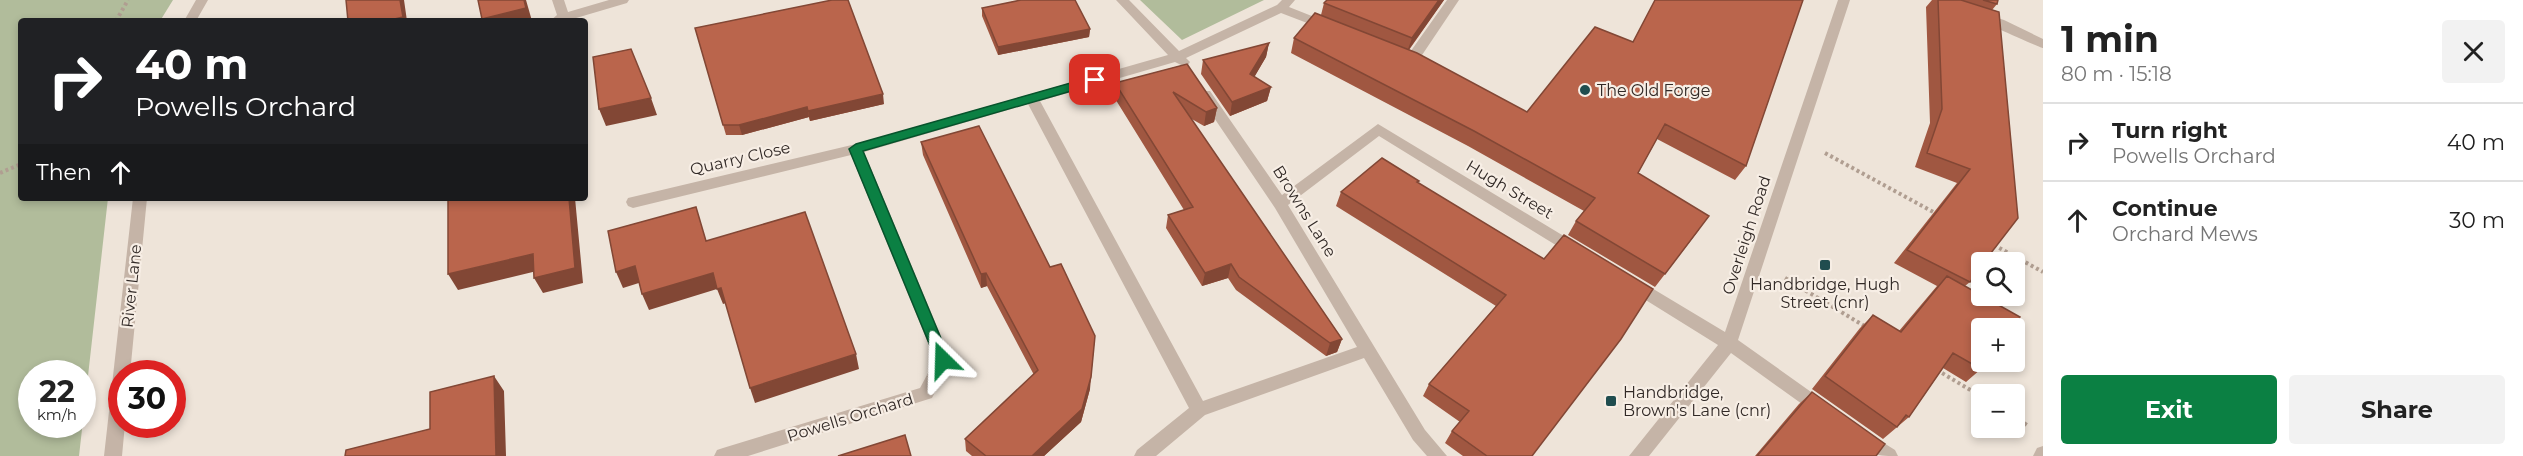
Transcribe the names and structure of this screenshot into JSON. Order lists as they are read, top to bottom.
{
  "streets": {
    "street": [
      "Quarry Close",
      "Hugh Street",
      "Browns Lane",
      "Overleigh Road",
      "River Lane",
      "Powells Orchard"
    ]
  },
  "crossings": [
    ["Quarry Close", "Powells Orchard"],
    ["Hugh Street", "Browns Lane"]
  ],
  "places": {
    "other": ["The Old Forge"],
    "transit": ["Handbridge, Hugh Street (cnr)", "Handbridge, Brown's Lane (cnr)"]
  },
  "page": {
    "heading": ["1 min", "80 m · 15:18"],
    "turn": ["40 m", "Powells Orchard"],
    "list": [
      {
        "name": "Turn right",
        "note": "Powells Orchard",
        "value": "40 m"
      },
      {
        "name": "Continue",
        "note": "Orchard Mews",
        "value": "30 m"
      }
    ],
    "then": "Then",
    "map_buttons": ["+", "−"],
    "speed": "22 km/h",
    "limit": "30",
    "buttons": ["Exit", "Share"]
  }
}
